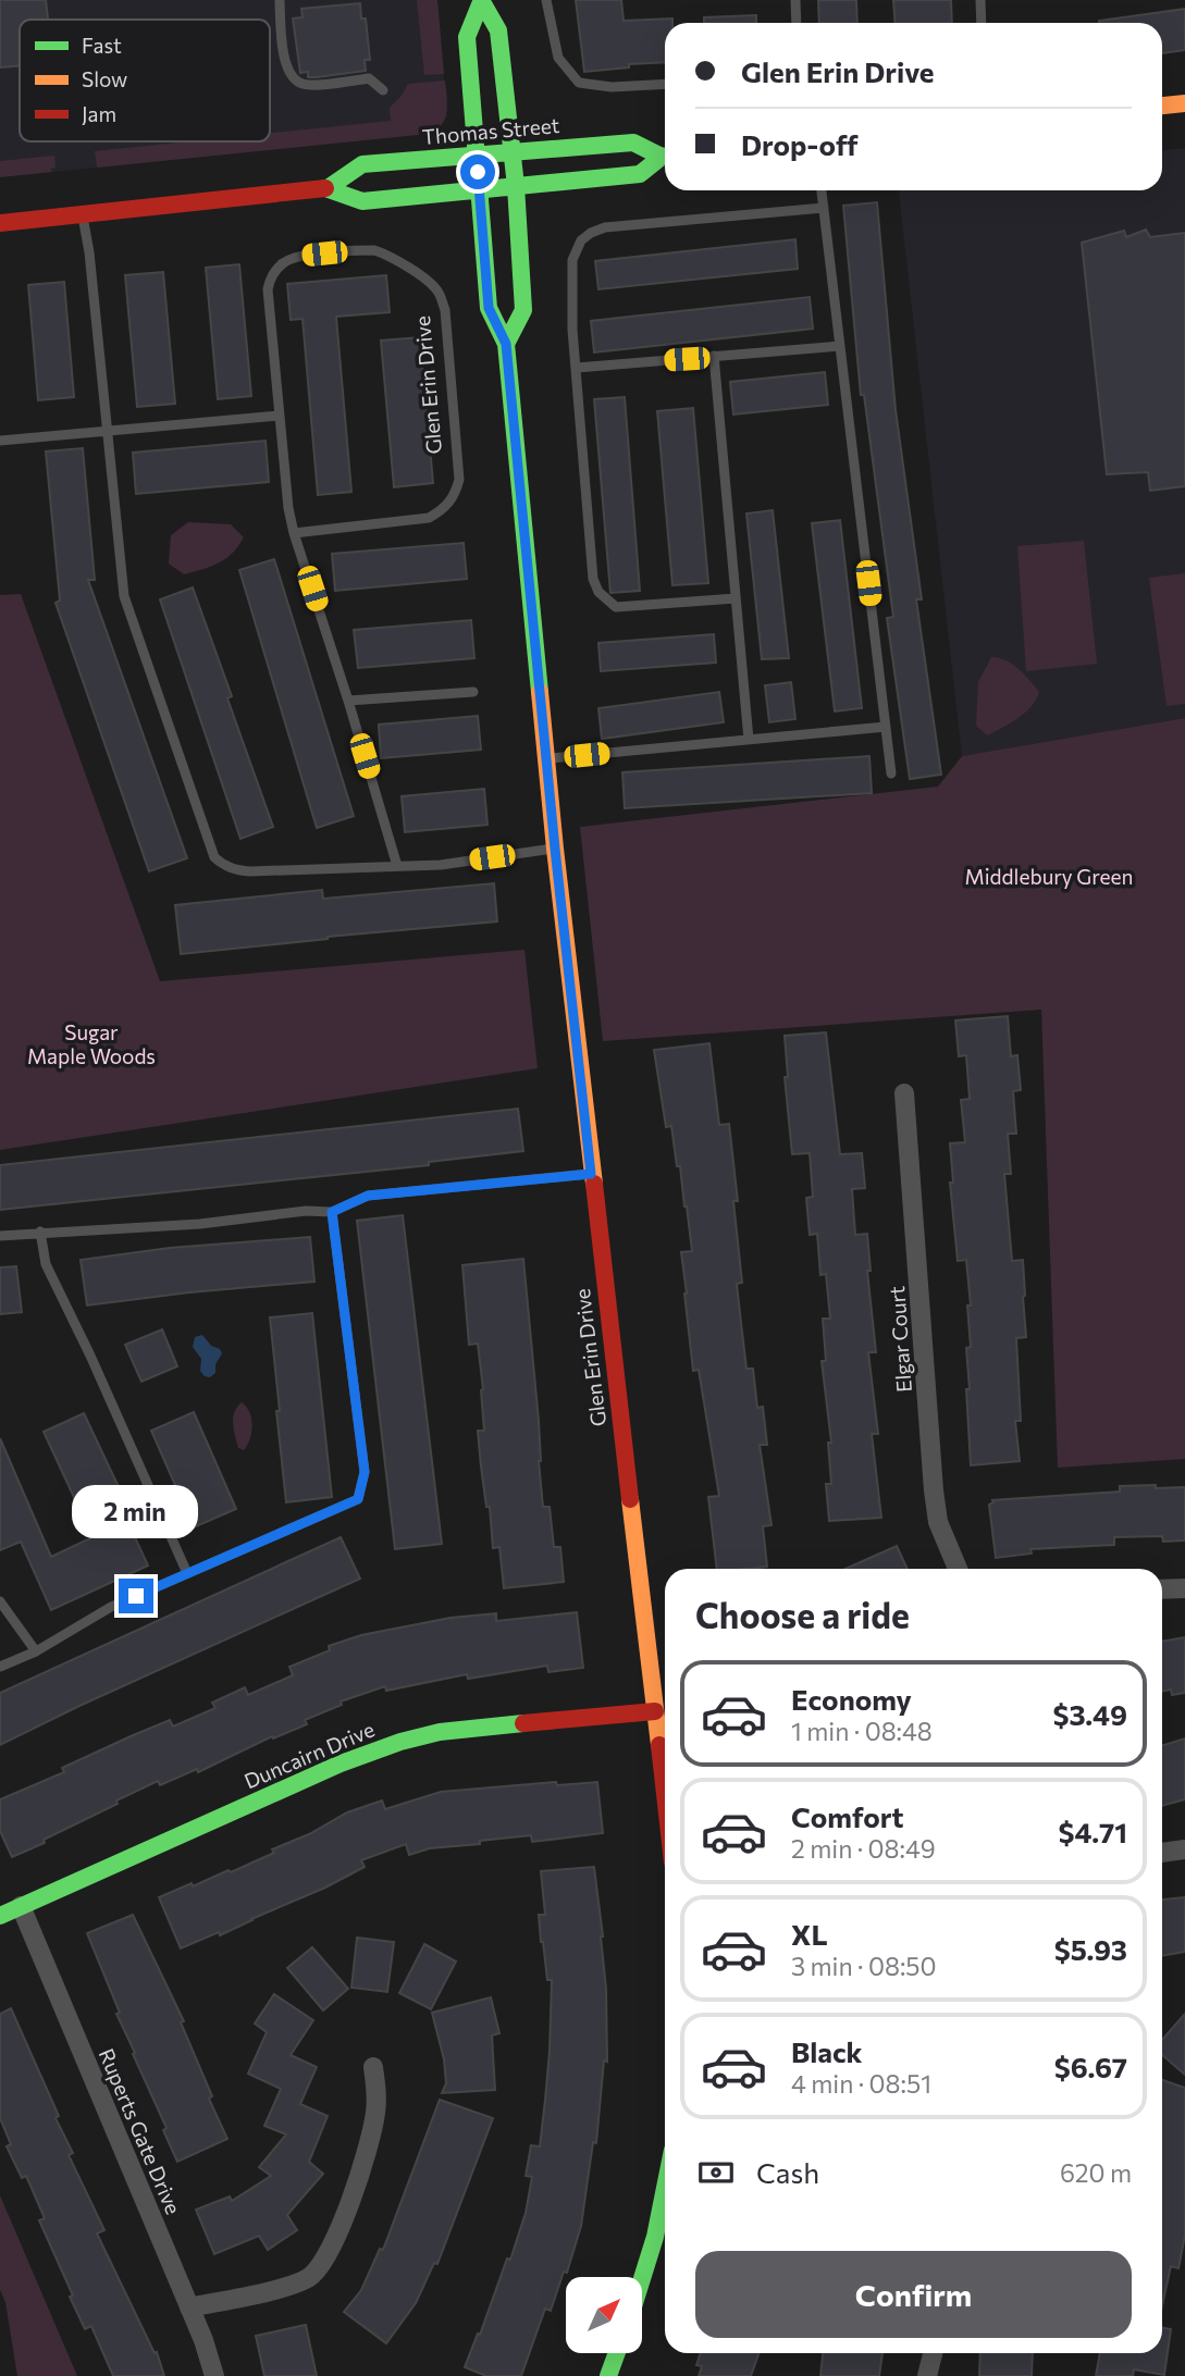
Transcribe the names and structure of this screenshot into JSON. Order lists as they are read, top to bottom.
{
  "streets": {
    "street": [
      "Thomas Street",
      "Glen Erin Drive",
      "Elgar Court",
      "Duncairn Drive",
      "Ruperts Gate Drive"
    ]
  },
  "crossings": [
    ["Thomas Street", "Glen Erin Drive"],
    ["Glen Erin Drive", "Duncairn Drive"],
    ["Duncairn Drive", "Ruperts Gate Drive"]
  ],
  "parks": ["Middlebury Green", "Sugar Maple Woods"],
  "legend": ["Fast", "Slow", "Jam"],
  "north": "top right",
  "page": {
    "banner": ["Glen Erin Drive", "Drop-off"],
    "bubble": "2 min",
    "heading": "Choose a ride",
    "list": [
      {
        "name": "Economy",
        "note": "1 min · 08:48",
        "value": "$3.49"
      },
      {
        "name": "Comfort",
        "note": "2 min · 08:49",
        "value": "$4.71"
      },
      {
        "name": "XL",
        "note": "3 min · 08:50",
        "value": "$5.93"
      },
      {
        "name": "Black",
        "note": "4 min · 08:51",
        "value": "$6.67"
      }
    ],
    "pay": ["Cash", "620 m"],
    "buttons": "Confirm"
  }
}
